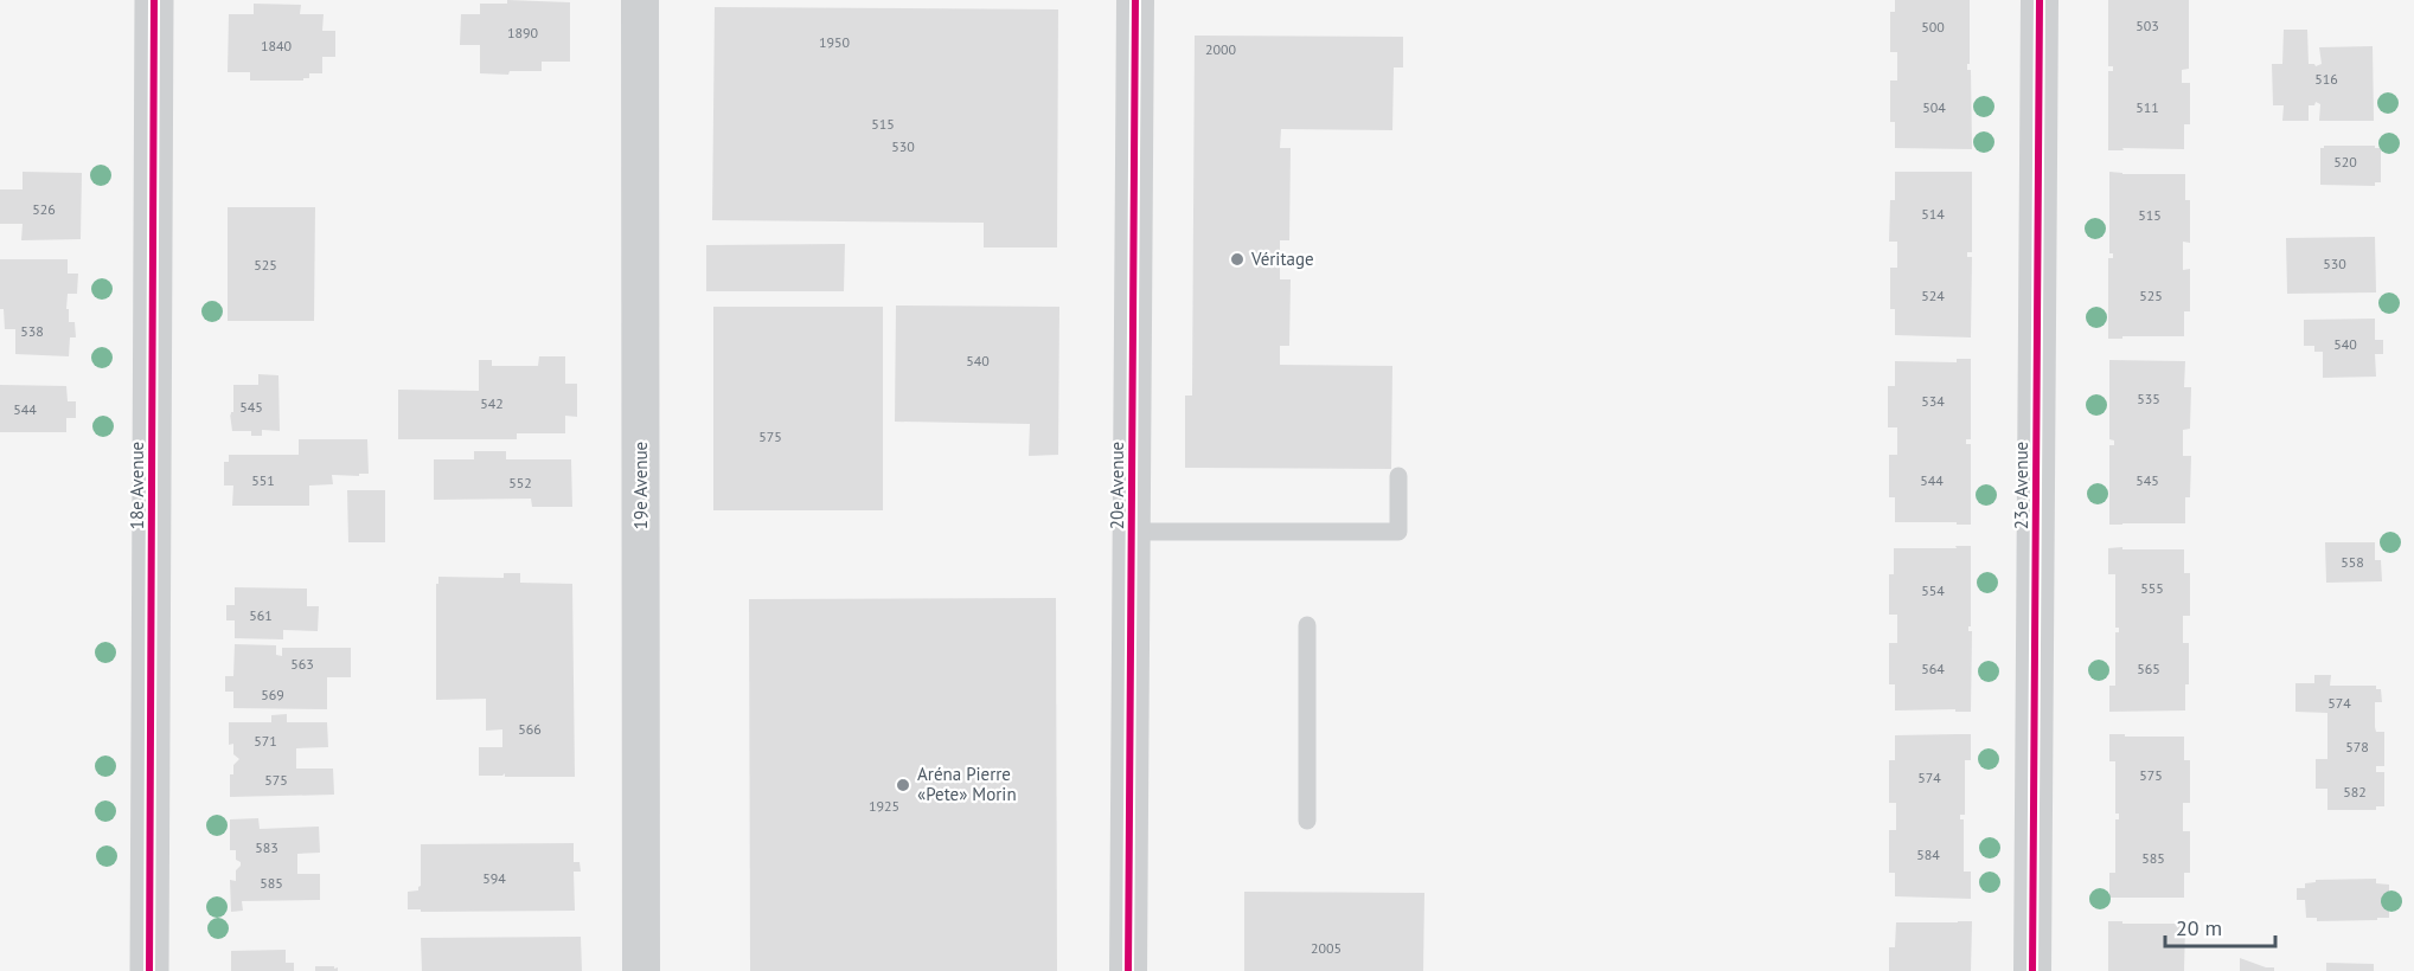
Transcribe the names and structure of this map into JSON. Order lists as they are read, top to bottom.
{
  "streets": {
    "street": [
      "18e Avenue",
      "19e Avenue",
      "20e Avenue",
      "23e Avenue"
    ]
  },
  "places": ["Véritage", "Aréna Pierre «Pete» Morin"],
  "house_numbers": [
    "503",
    "500",
    "1890",
    "1950",
    "1840",
    "2000",
    "516",
    "504",
    "511",
    "515",
    "530",
    "520",
    "526",
    "514",
    "515",
    "530",
    "525",
    "524",
    "525",
    "538",
    "540",
    "540",
    "535",
    "534",
    "542",
    "545",
    "544",
    "575",
    "551",
    "544",
    "545",
    "552",
    "558",
    "555",
    "554",
    "561",
    "563",
    "564",
    "565",
    "569",
    "574",
    "566",
    "571",
    "578",
    "575",
    "574",
    "575",
    "582",
    "1925",
    "583",
    "584",
    "585",
    "594",
    "585",
    "2005"
  ],
  "scale_bar": "20 m"
}
